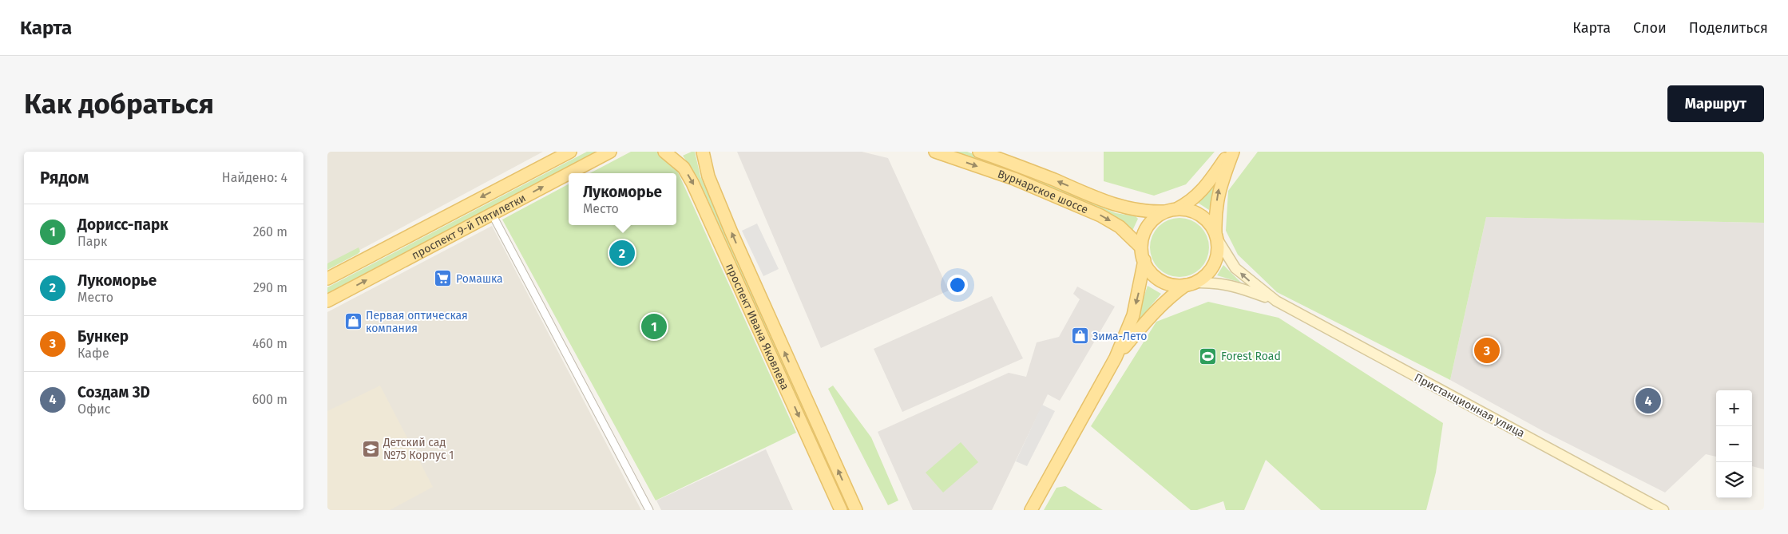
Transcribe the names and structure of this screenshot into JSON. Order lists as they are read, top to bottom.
{
  "streets": {
    "main road": ["Вурнарское шоссе", "проспект 9-й Пятилетки", "проспект Ивана Яковлева"],
    "street": ["Пристанционная улица"]
  },
  "crossings": [
    ["Вурнарское шоссе", "Пристанционная улица"]
  ],
  "places": {
    "supermarket": ["Ромашка"],
    "shop": ["Первая оптическая компания", "Зима-Лето"],
    "sports": ["Forest Road"],
    "school or university": ["Детский сад №75 Корпус 1"]
  },
  "page": {
    "header": "Карта",
    "nav": ["Карта", "Слои", "Поделиться"],
    "buttons": "Маршрут",
    "title": "Как добраться",
    "heading": ["Рядом", "Найдено: 4"],
    "popup": ["Лукоморье", "Место"],
    "list": [
      {
        "mark": "1",
        "name": "Дорисс-парк",
        "note": "Парк",
        "value": "260 m"
      },
      {
        "mark": "2",
        "name": "Лукоморье",
        "note": "Место",
        "value": "290 m"
      },
      {
        "mark": "3",
        "name": "Бункер",
        "note": "Кафе",
        "value": "460 m"
      },
      {
        "mark": "4",
        "name": "Создам 3D",
        "note": "Офис",
        "value": "600 m"
      }
    ],
    "pins": [
      "2",
      "1",
      "3",
      "4"
    ],
    "map_buttons": ["+", "−"]
  }
}
